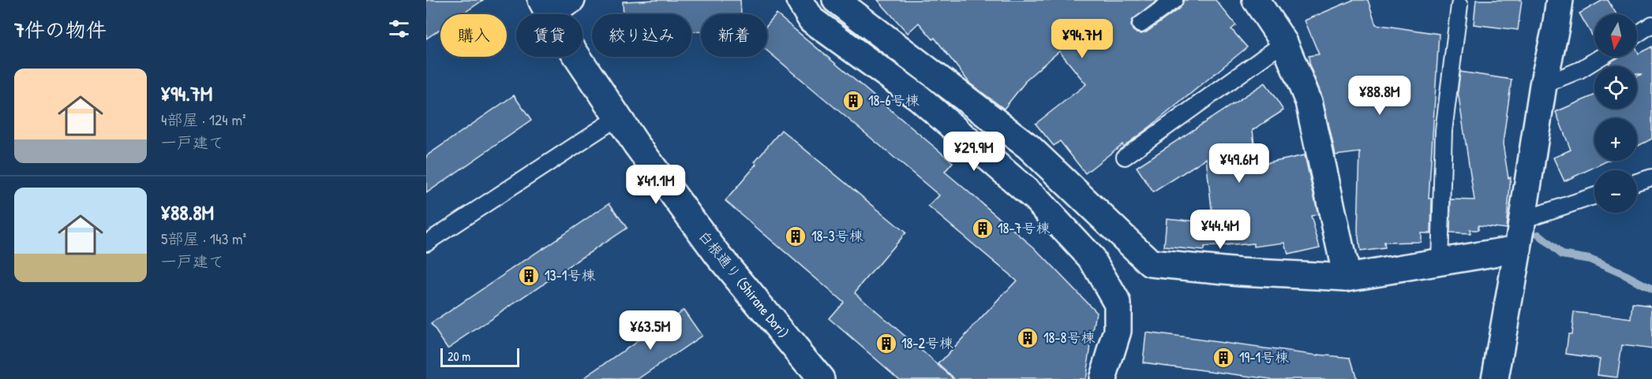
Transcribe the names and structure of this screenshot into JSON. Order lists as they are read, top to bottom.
{
  "streets": {
    "street": ["白根通り (Shirane Dori)"]
  },
  "places": {
    "building": [
      "18-6号棟",
      "18-7号棟",
      "18-3号棟",
      "13-1号棟",
      "18-8号棟",
      "18-2号棟",
      "19-1号棟"
    ]
  },
  "scale_bar": "20 m",
  "north": "bottom",
  "page": {
    "heading": "7件の物件",
    "map_buttons": ["+", "−"],
    "chip": [
      "購入",
      "賃貸",
      "絞り込み",
      "新着"
    ],
    "price": [
      "¥94.7M",
      "¥88.8M",
      "¥29.9M",
      "¥49.6M",
      "¥41.1M",
      "¥44.4M",
      "¥63.5M"
    ],
    "list": [
      {
        "name": "¥94.7M",
        "note": "4部屋 · 124 m² · 一戸建て"
      },
      {
        "name": "¥88.8M",
        "note": "5部屋 · 143 m² · 一戸建て"
      }
    ],
    "scale": "20 m"
  }
}
